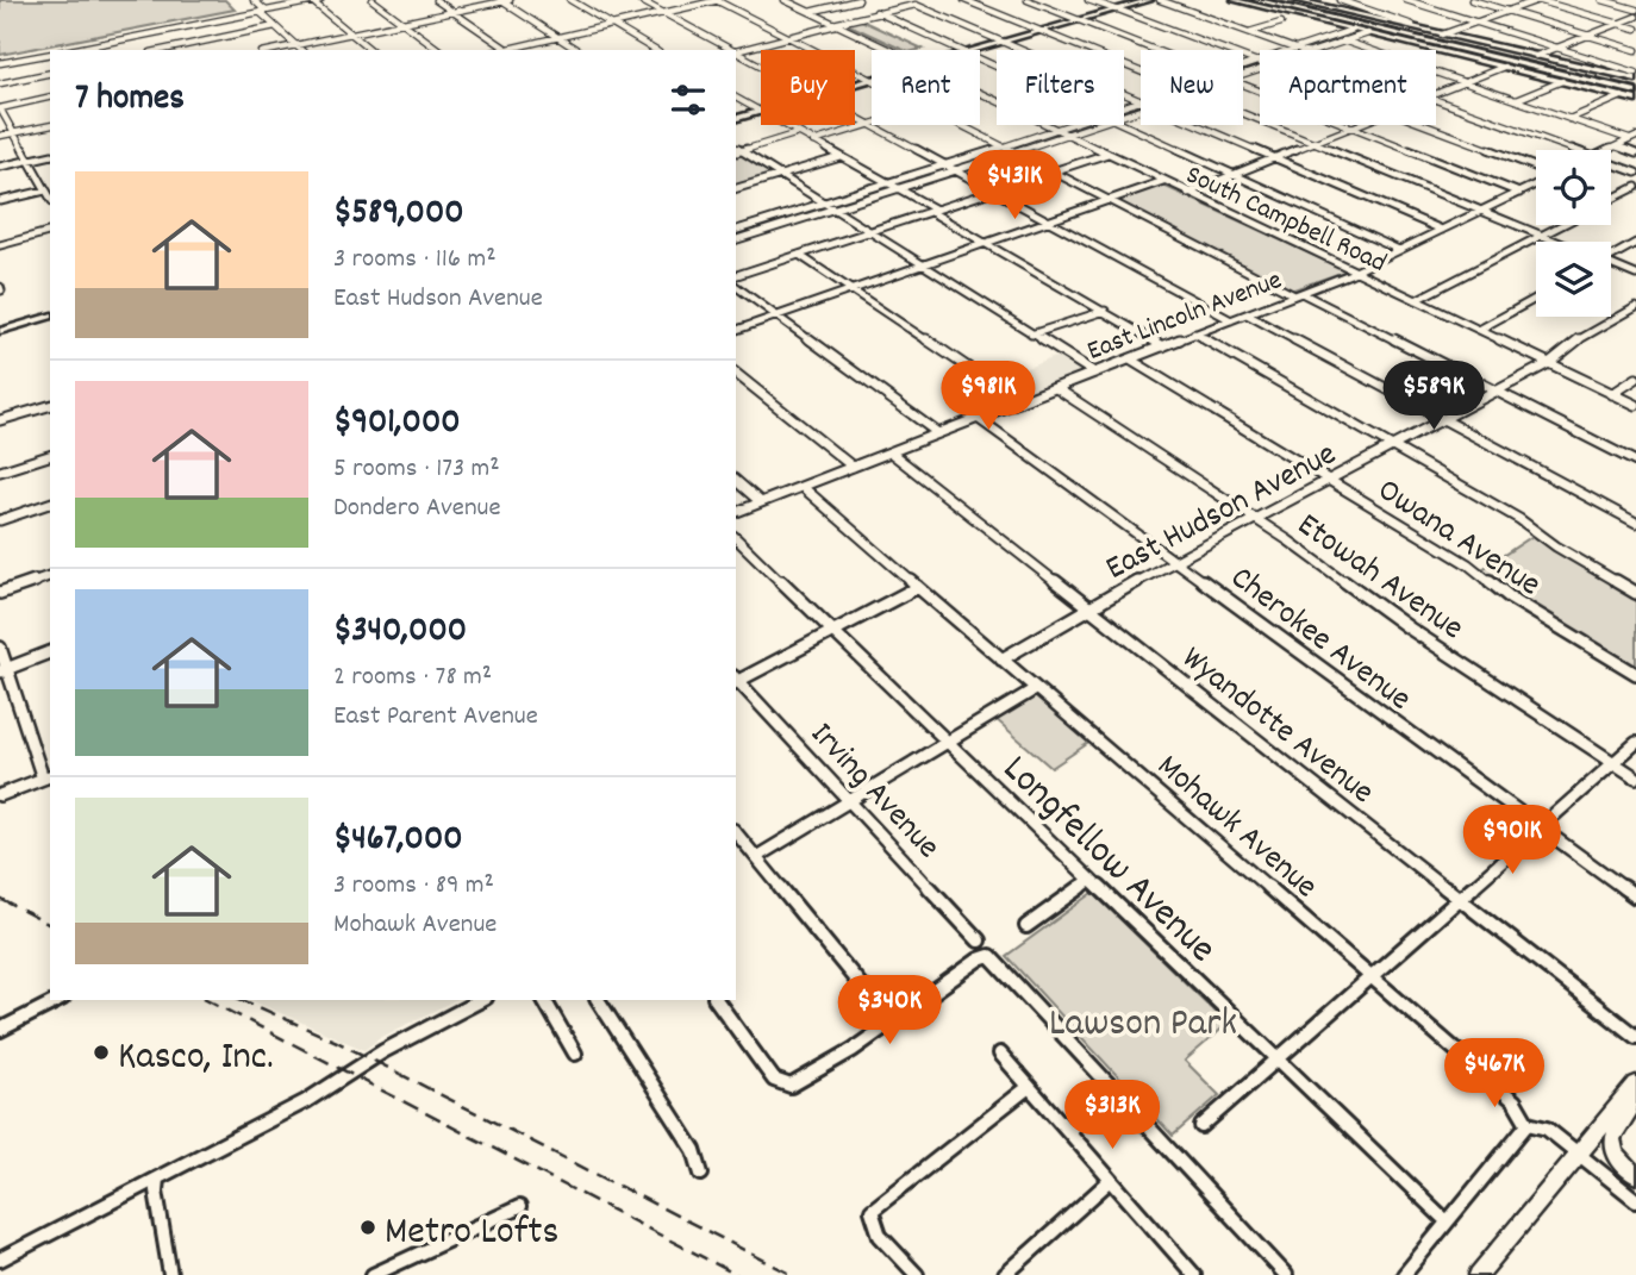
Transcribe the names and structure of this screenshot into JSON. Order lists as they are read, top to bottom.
{
  "streets": {
    "street": [
      "South Campbell Road",
      "East Lincoln Avenue",
      "East Hudson Avenue",
      "Owana Avenue",
      "Etowah Avenue",
      "Cherokee Avenue",
      "Wyandotte Avenue",
      "Irving Avenue",
      "Mohawk Avenue",
      "Longfellow Avenue"
    ]
  },
  "crossings": [
    ["South Campbell Road", "East Lincoln Avenue"],
    ["South Campbell Road", "East Hudson Avenue"],
    ["East Lincoln Avenue", "Owana Avenue"],
    ["East Lincoln Avenue", "Etowah Avenue"],
    ["East Lincoln Avenue", "Cherokee Avenue"],
    ["East Lincoln Avenue", "Wyandotte Avenue"],
    ["East Lincoln Avenue", "Mohawk Avenue"],
    ["East Hudson Avenue", "Owana Avenue"],
    ["East Hudson Avenue", "Etowah Avenue"],
    ["East Hudson Avenue", "Cherokee Avenue"],
    ["East Hudson Avenue", "Wyandotte Avenue"],
    ["East Hudson Avenue", "Mohawk Avenue"]
  ],
  "parks": ["Lawson Park"],
  "places": ["Kasco, Inc.", "Metro Lofts"],
  "page": {
    "chip": [
      "Buy",
      "Rent",
      "Filters",
      "New",
      "Apartment"
    ],
    "heading": "7 homes",
    "price": [
      "$431K",
      "$981K",
      "$589K",
      "$901K",
      "$340K",
      "$467K",
      "$313K"
    ],
    "list": [
      {
        "name": "$589,000",
        "note": "3 rooms · 116 m² · East Hudson Avenue"
      },
      {
        "name": "$901,000",
        "note": "5 rooms · 173 m² · Dondero Avenue"
      },
      {
        "name": "$340,000",
        "note": "2 rooms · 78 m² · East Parent Avenue"
      },
      {
        "name": "$467,000",
        "note": "3 rooms · 89 m² · Mohawk Avenue"
      }
    ]
  }
}
